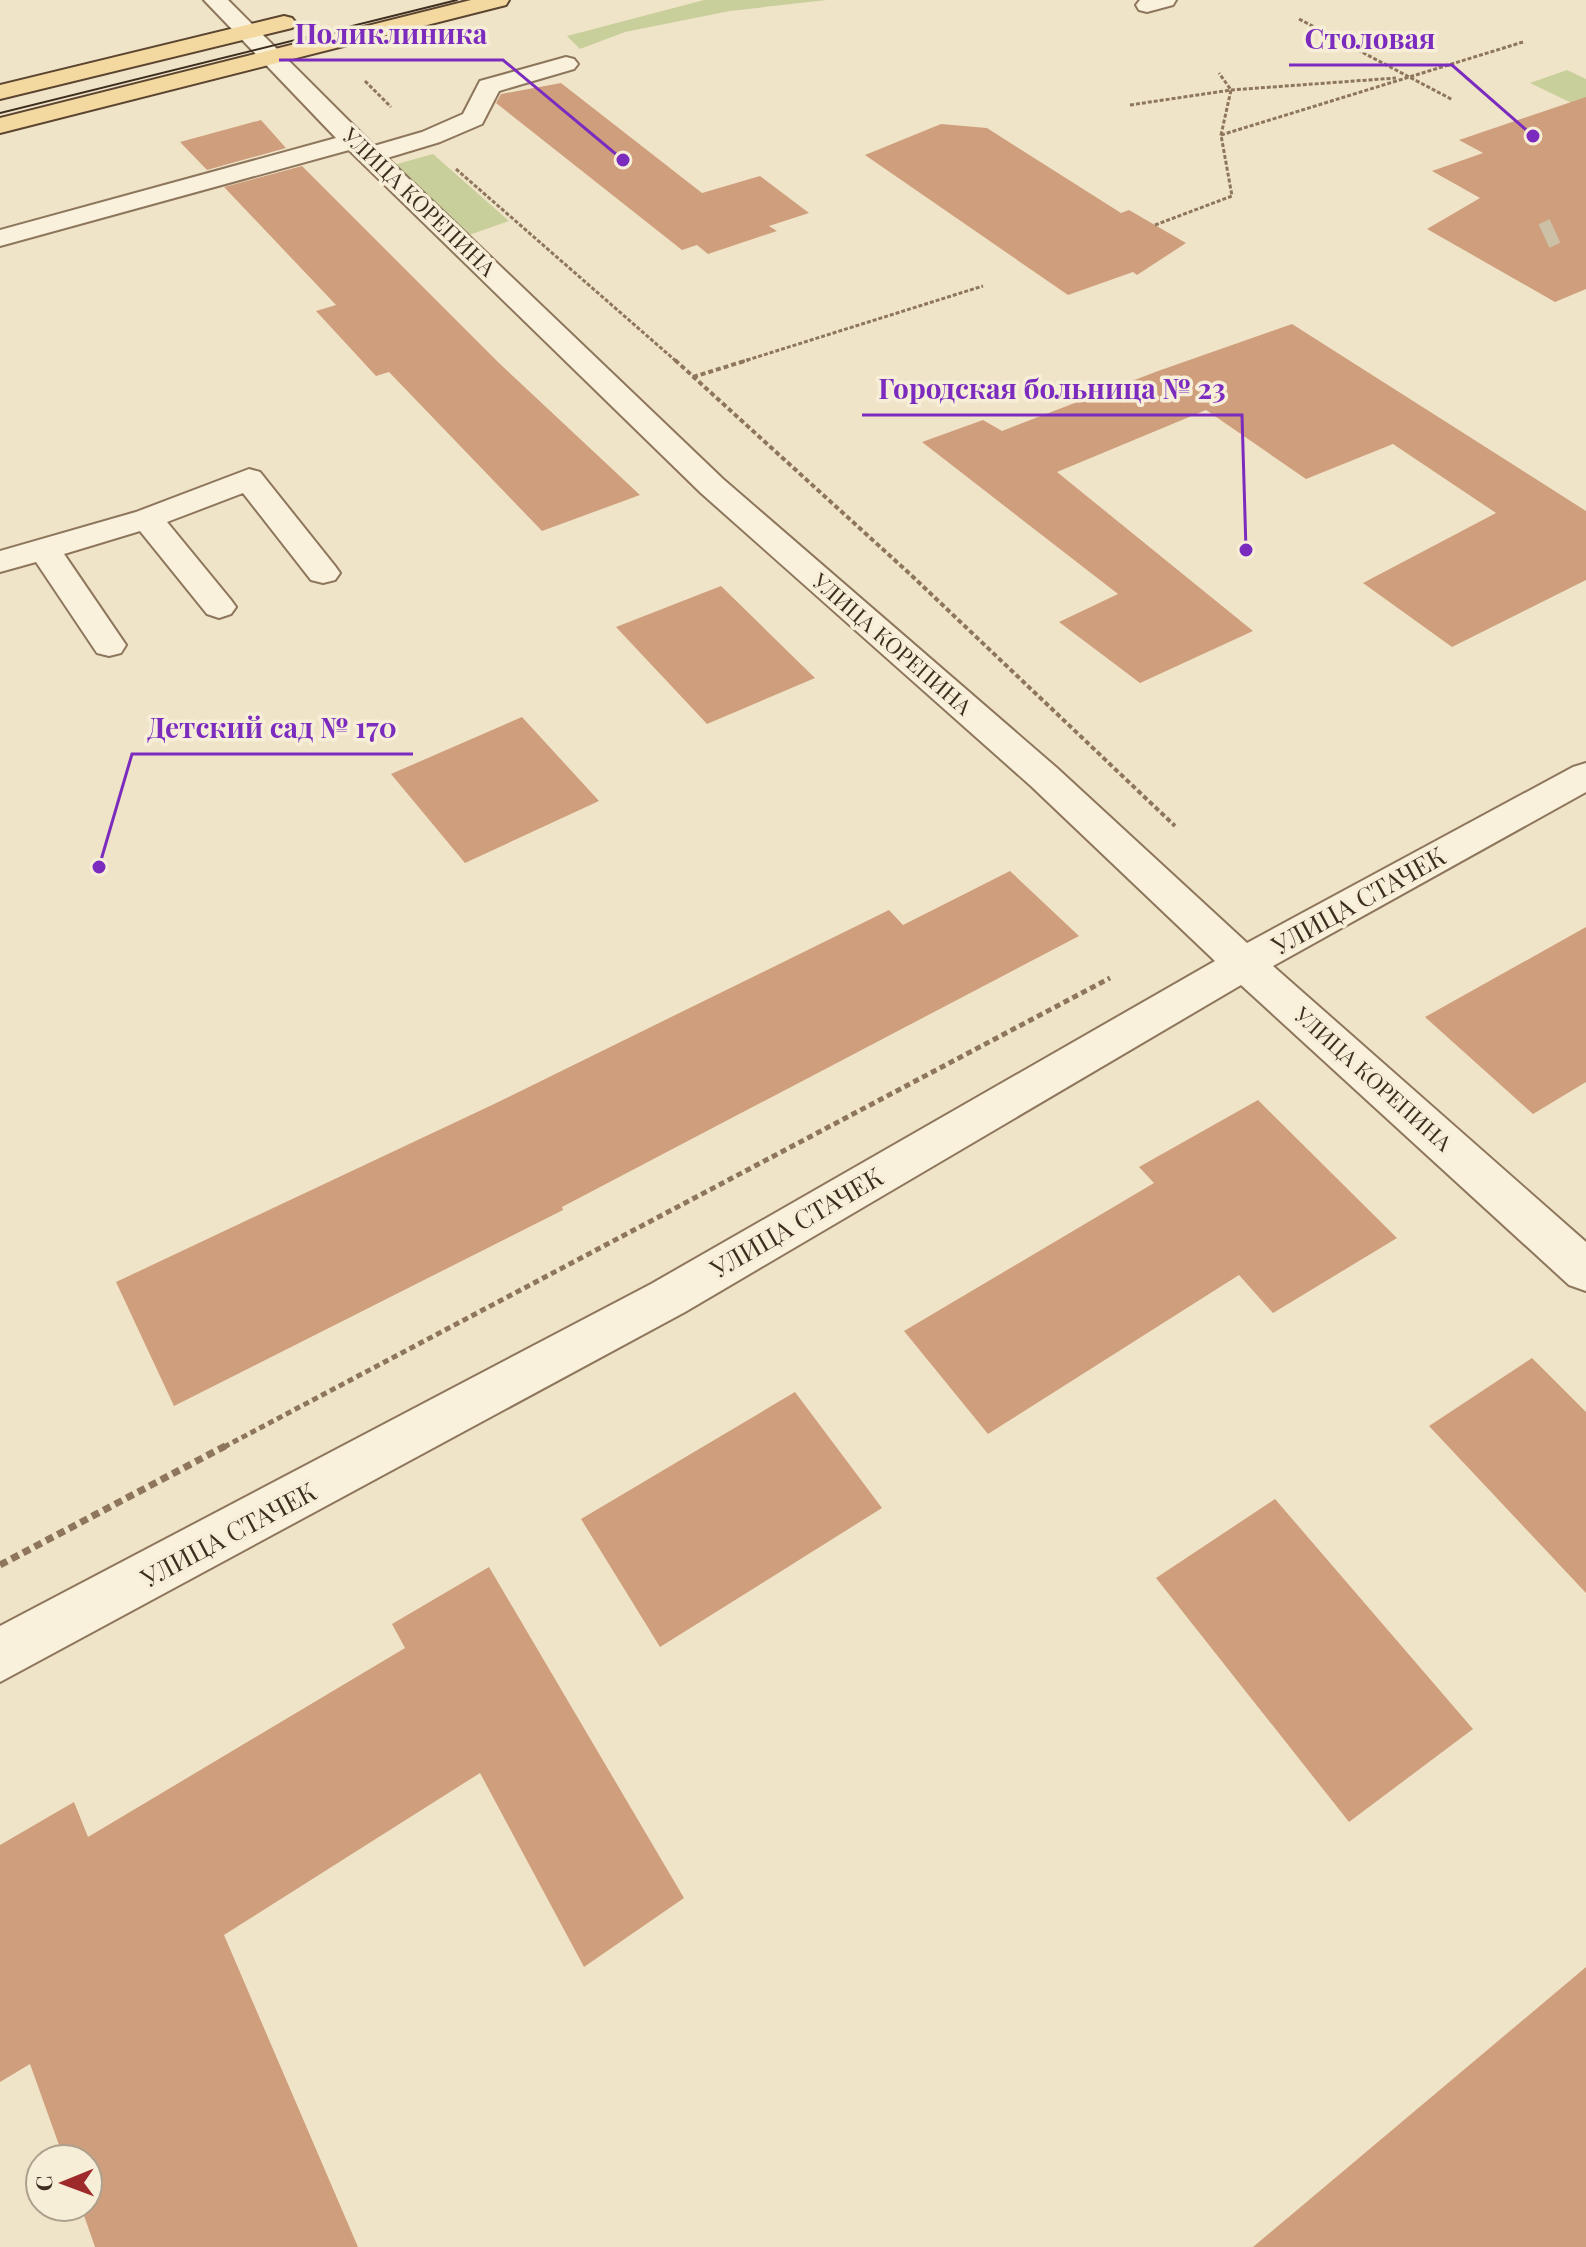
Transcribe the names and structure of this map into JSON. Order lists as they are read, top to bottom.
{
  "streets": {
    "street": ["УЛИЦА КОРЕПИНА", "УЛИЦА СТАЧЕК"]
  },
  "crossings": [
    ["УЛИЦА КОРЕПИНА", "УЛИЦА СТАЧЕК"]
  ],
  "places": [
    "Столовая",
    "Поликлиника",
    "Городская больница № 23",
    "Детский сад № 170"
  ],
  "north": "left"
}
